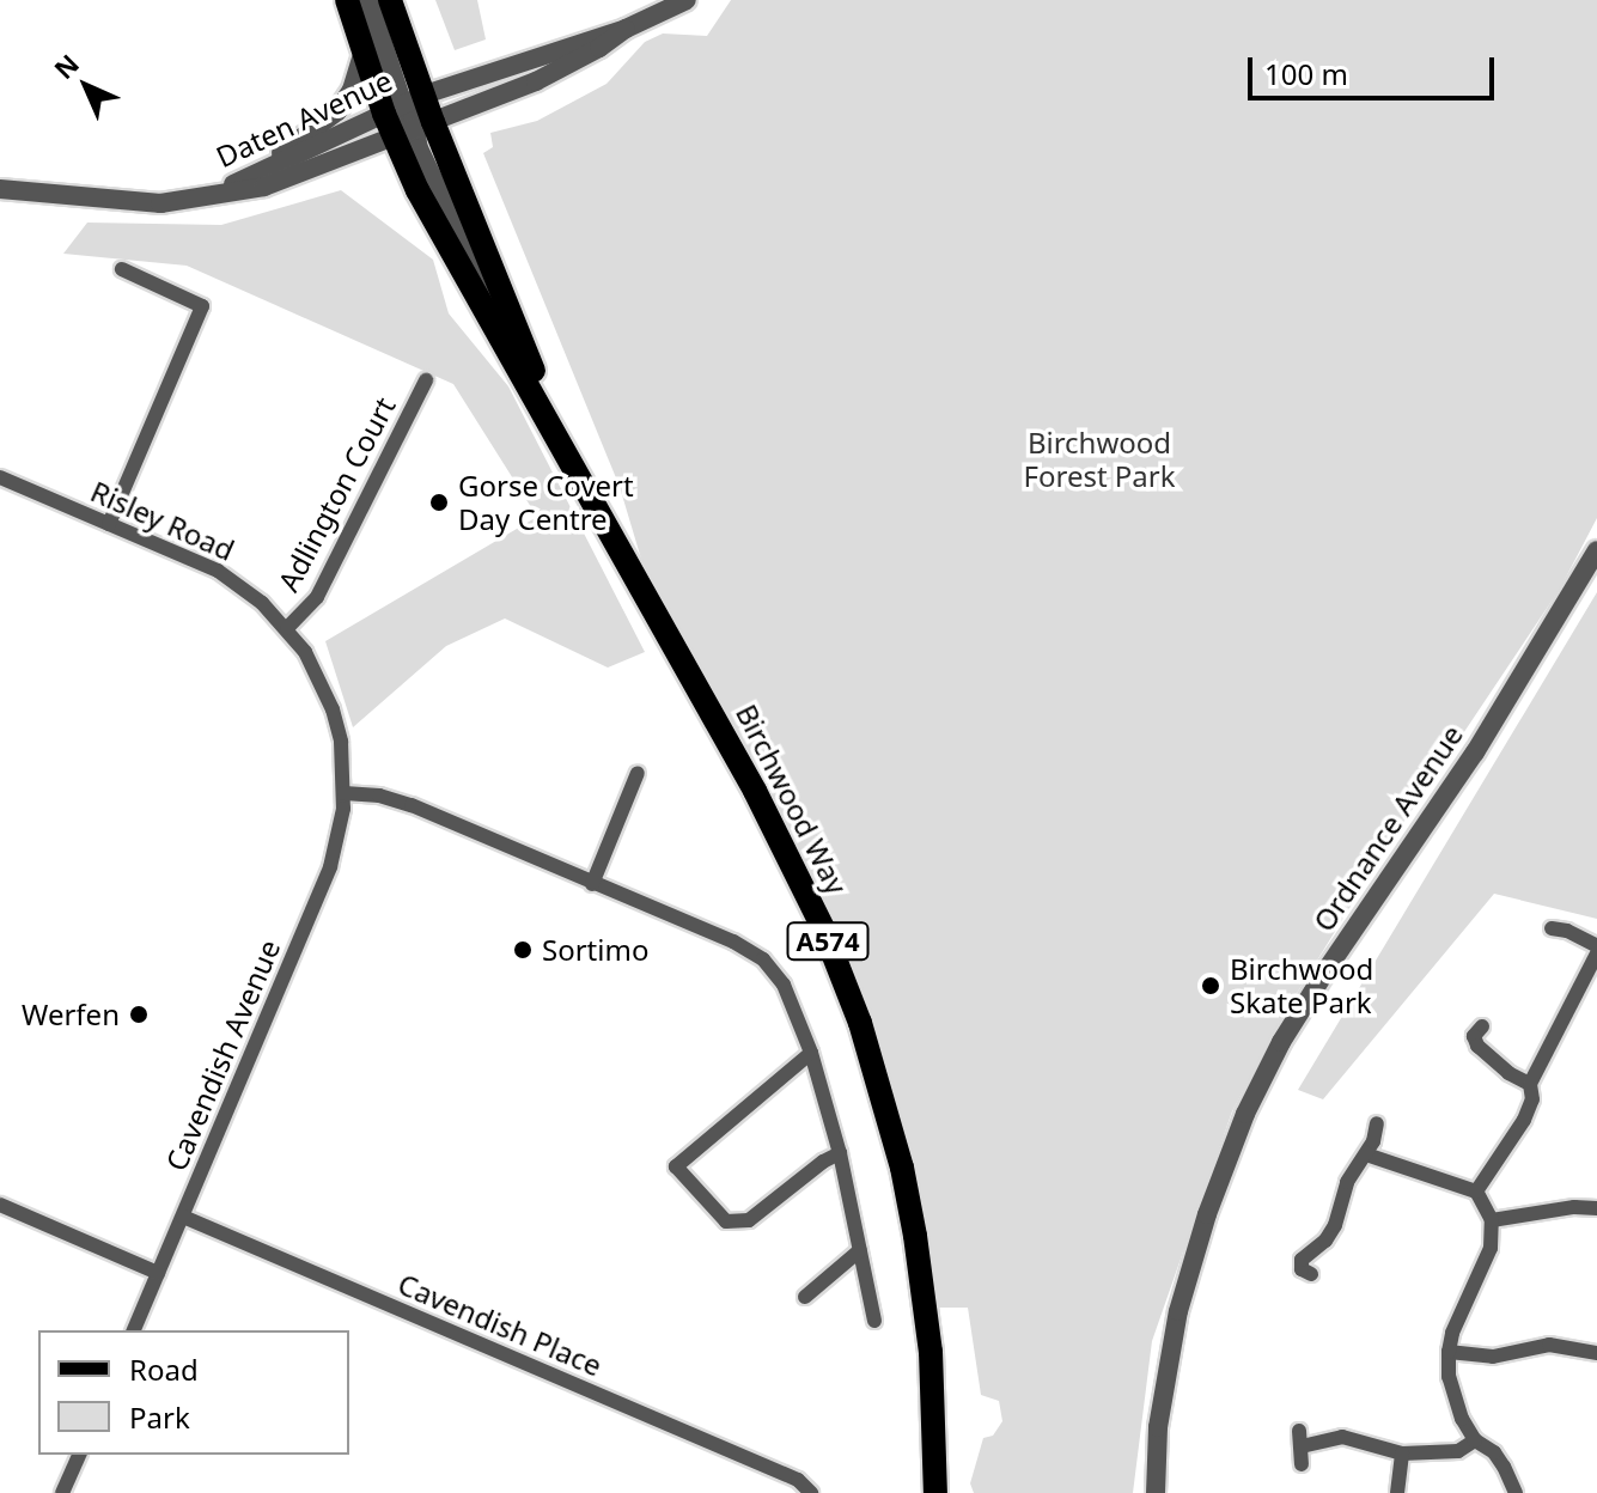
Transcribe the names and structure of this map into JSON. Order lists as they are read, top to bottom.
{
  "streets": {
    "main road": ["Birchwood Way", "A574"],
    "street": [
      "Daten Avenue",
      "Adlington Court",
      "Risley Road",
      "Ordnance Avenue",
      "Cavendish Avenue",
      "Cavendish Place"
    ]
  },
  "crossings": [
    ["Daten Avenue", "Birchwood Way"],
    ["Daten Avenue", "A574"],
    ["Adlington Court", "Risley Road"],
    ["Risley Road", "Cavendish Avenue"],
    ["Birchwood Way", "A574"],
    ["Cavendish Avenue", "Cavendish Place"]
  ],
  "parks": ["Birchwood Forest Park"],
  "places": [
    "Gorse Covert Day Centre",
    "Sortimo",
    "Birchwood Skate Park",
    "Werfen"
  ],
  "legend": ["Road", "Park"],
  "scale_bar": "100 m",
  "north": "top left"
}
